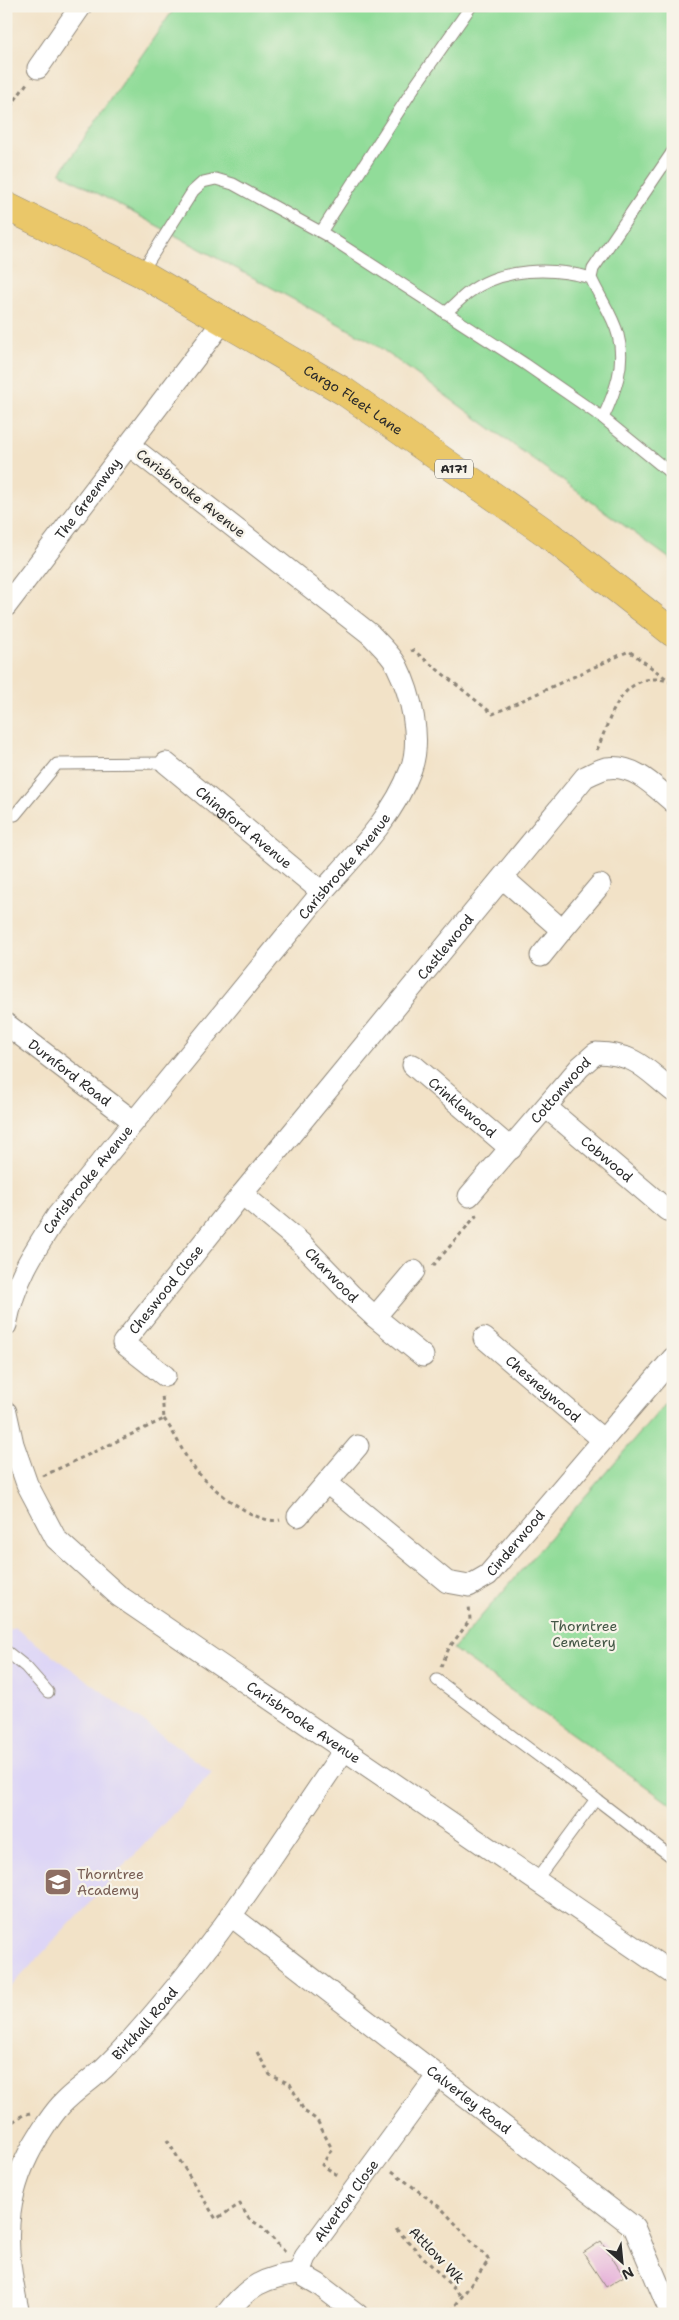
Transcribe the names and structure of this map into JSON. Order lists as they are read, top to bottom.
{
  "streets": {
    "main road": ["Cargo Fleet Lane", "A171"],
    "street": [
      "Carisbrooke Avenue",
      "The Greenway",
      "Chingford Avenue",
      "Castlewood",
      "Durnford Road",
      "Cottonwood",
      "Crinklewood",
      "Cobwood",
      "Charwood",
      "Cheswood Close",
      "Chesneywood",
      "Cinderwood",
      "Birkhall Road",
      "Calverley Road",
      "Alverton Close"
    ],
    "path": ["Attlow Wk"]
  },
  "crossings": [
    ["Cargo Fleet Lane", "The Greenway"],
    ["Carisbrooke Avenue", "The Greenway"],
    ["Carisbrooke Avenue", "Chingford Avenue"],
    ["Carisbrooke Avenue", "Durnford Road"],
    ["Carisbrooke Avenue", "Birkhall Road"],
    ["Castlewood", "Charwood"],
    ["Castlewood", "Cheswood Close"],
    ["Cottonwood", "Crinklewood"],
    ["Cottonwood", "Cobwood"],
    ["Charwood", "Cheswood Close"],
    ["Chesneywood", "Cinderwood"],
    ["Birkhall Road", "Calverley Road"],
    ["Calverley Road", "Alverton Close"]
  ],
  "parks": ["Thorntree Cemetery"],
  "places": {
    "school or university": ["Thorntree Academy"]
  },
  "north": "bottom right"
}
